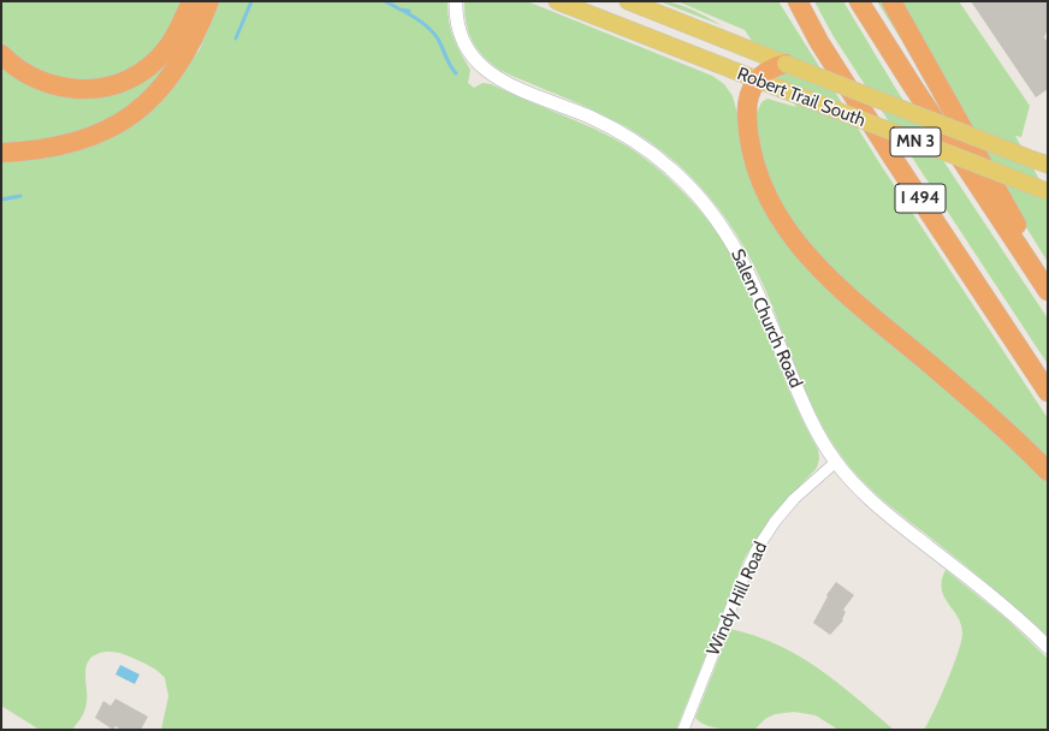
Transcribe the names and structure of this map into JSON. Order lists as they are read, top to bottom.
{
  "streets": {
    "highway": ["I 494"],
    "main road": ["Robert Trail South", "MN 3"],
    "street": ["Salem Church Road", "Windy Hill Road"]
  },
  "crossings": [
    ["Salem Church Road", "Windy Hill Road"]
  ]
}
